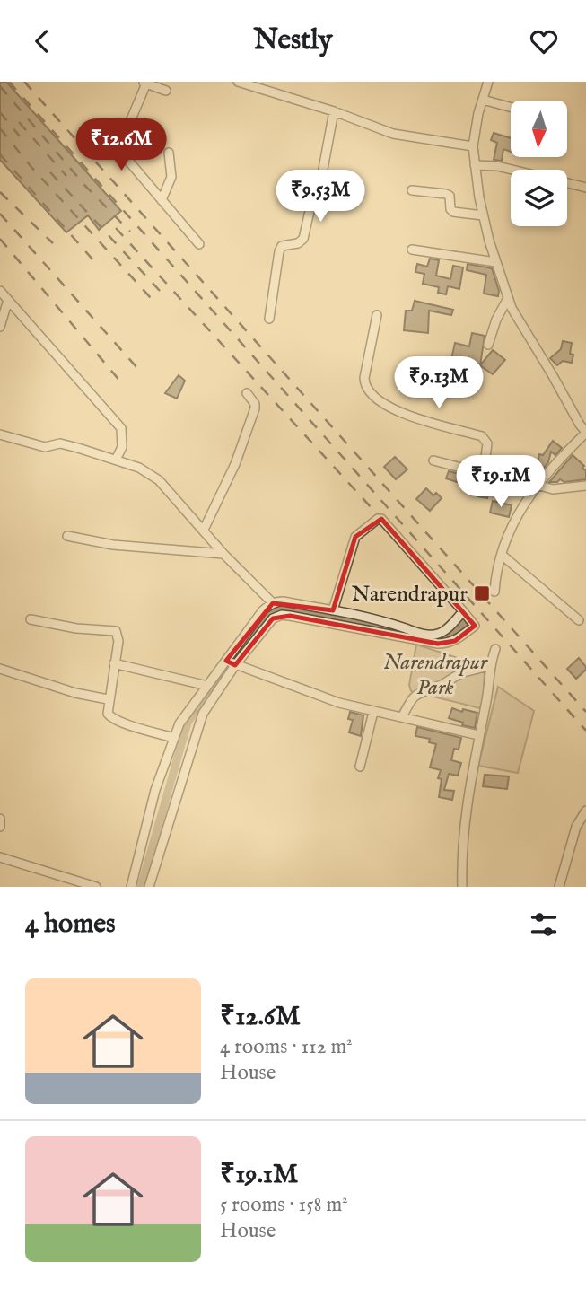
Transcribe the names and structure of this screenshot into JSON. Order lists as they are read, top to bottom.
{
  "parks": ["Narendrapur Park"],
  "places": {
    "transit": ["Narendrapur"]
  },
  "north": "bottom",
  "page": {
    "header": "Nestly",
    "price": [
      "₹12.6M",
      "₹9.53M",
      "₹9.13M",
      "₹19.1M"
    ],
    "heading": "4 homes",
    "list": [
      {
        "name": "₹12.6M",
        "note": "4 rooms · 112 m² · House"
      },
      {
        "name": "₹19.1M",
        "note": "5 rooms · 158 m² · House"
      }
    ]
  }
}
